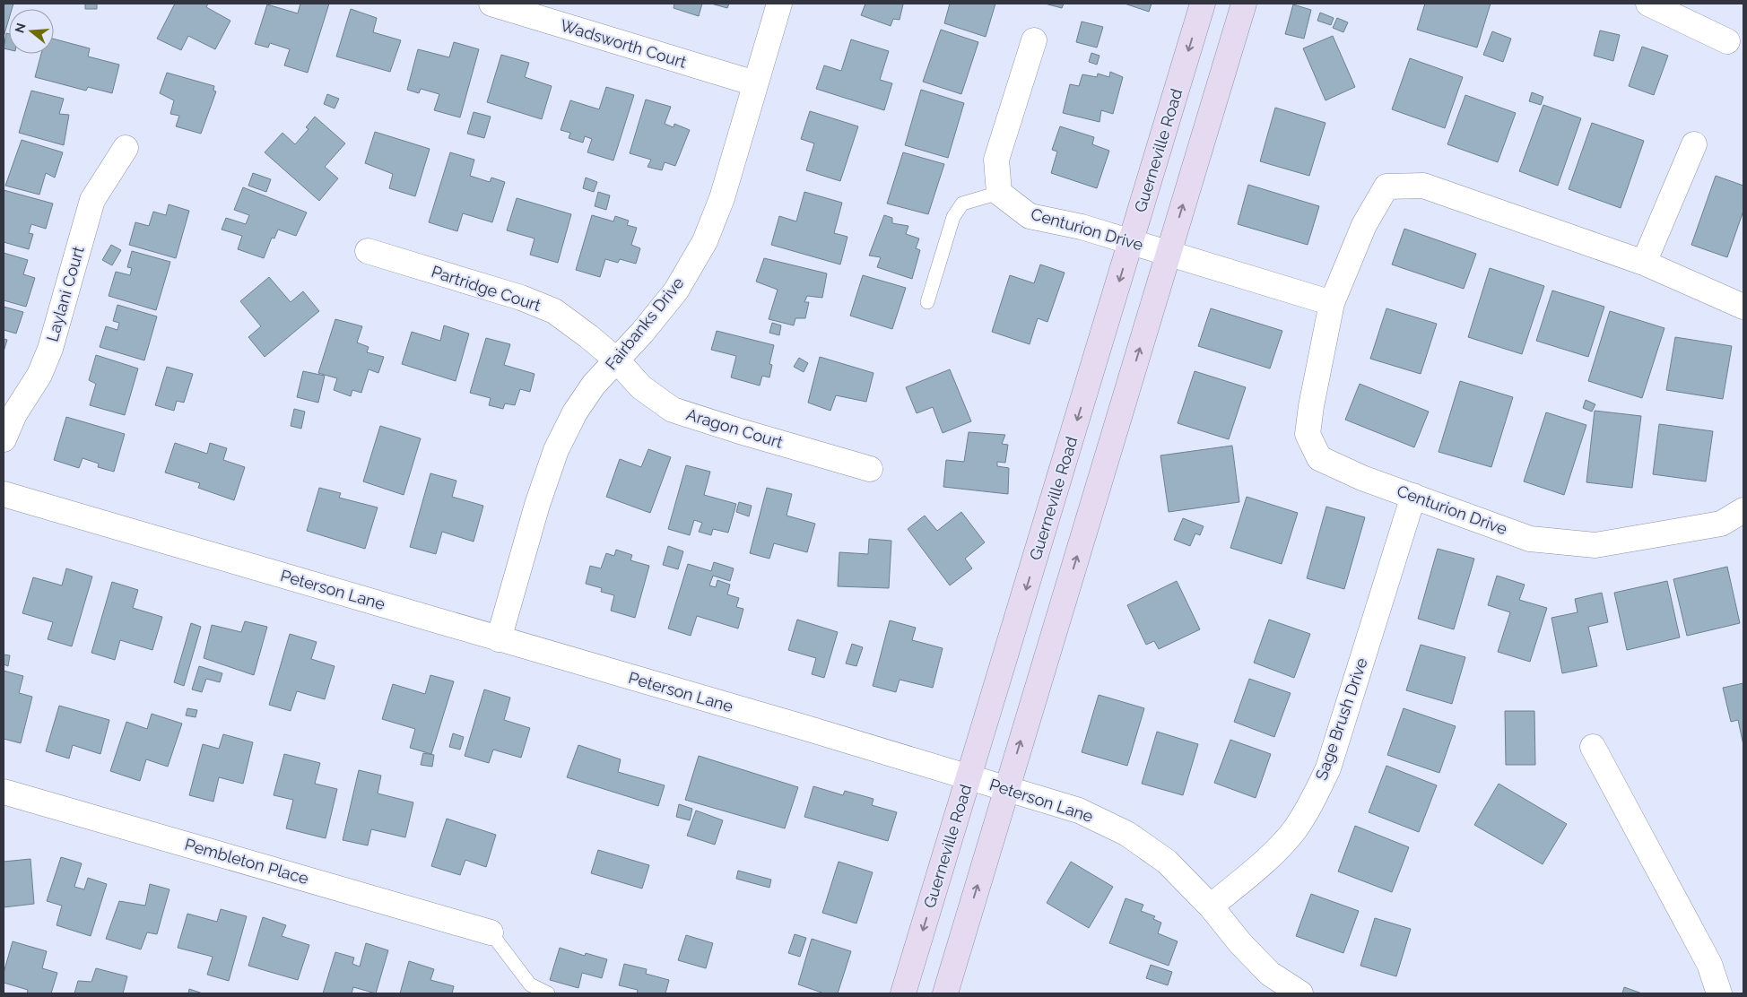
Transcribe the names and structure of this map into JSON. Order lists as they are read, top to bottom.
{
  "streets": {
    "main road": ["Guerneville Road"],
    "street": [
      "Wadsworth Court",
      "Centurion Drive",
      "Partridge Court",
      "Laylani Court",
      "Fairbanks Drive",
      "Aragon Court",
      "Peterson Lane",
      "Sage Brush Drive",
      "Pembleton Place"
    ]
  },
  "crossings": [
    ["Wadsworth Court", "Fairbanks Drive"],
    ["Guerneville Road", "Centurion Drive"],
    ["Guerneville Road", "Peterson Lane"],
    ["Centurion Drive", "Sage Brush Drive"],
    ["Partridge Court", "Fairbanks Drive"],
    ["Partridge Court", "Aragon Court"],
    ["Fairbanks Drive", "Aragon Court"],
    ["Fairbanks Drive", "Peterson Lane"],
    ["Peterson Lane", "Sage Brush Drive"]
  ],
  "north": "left"
}
